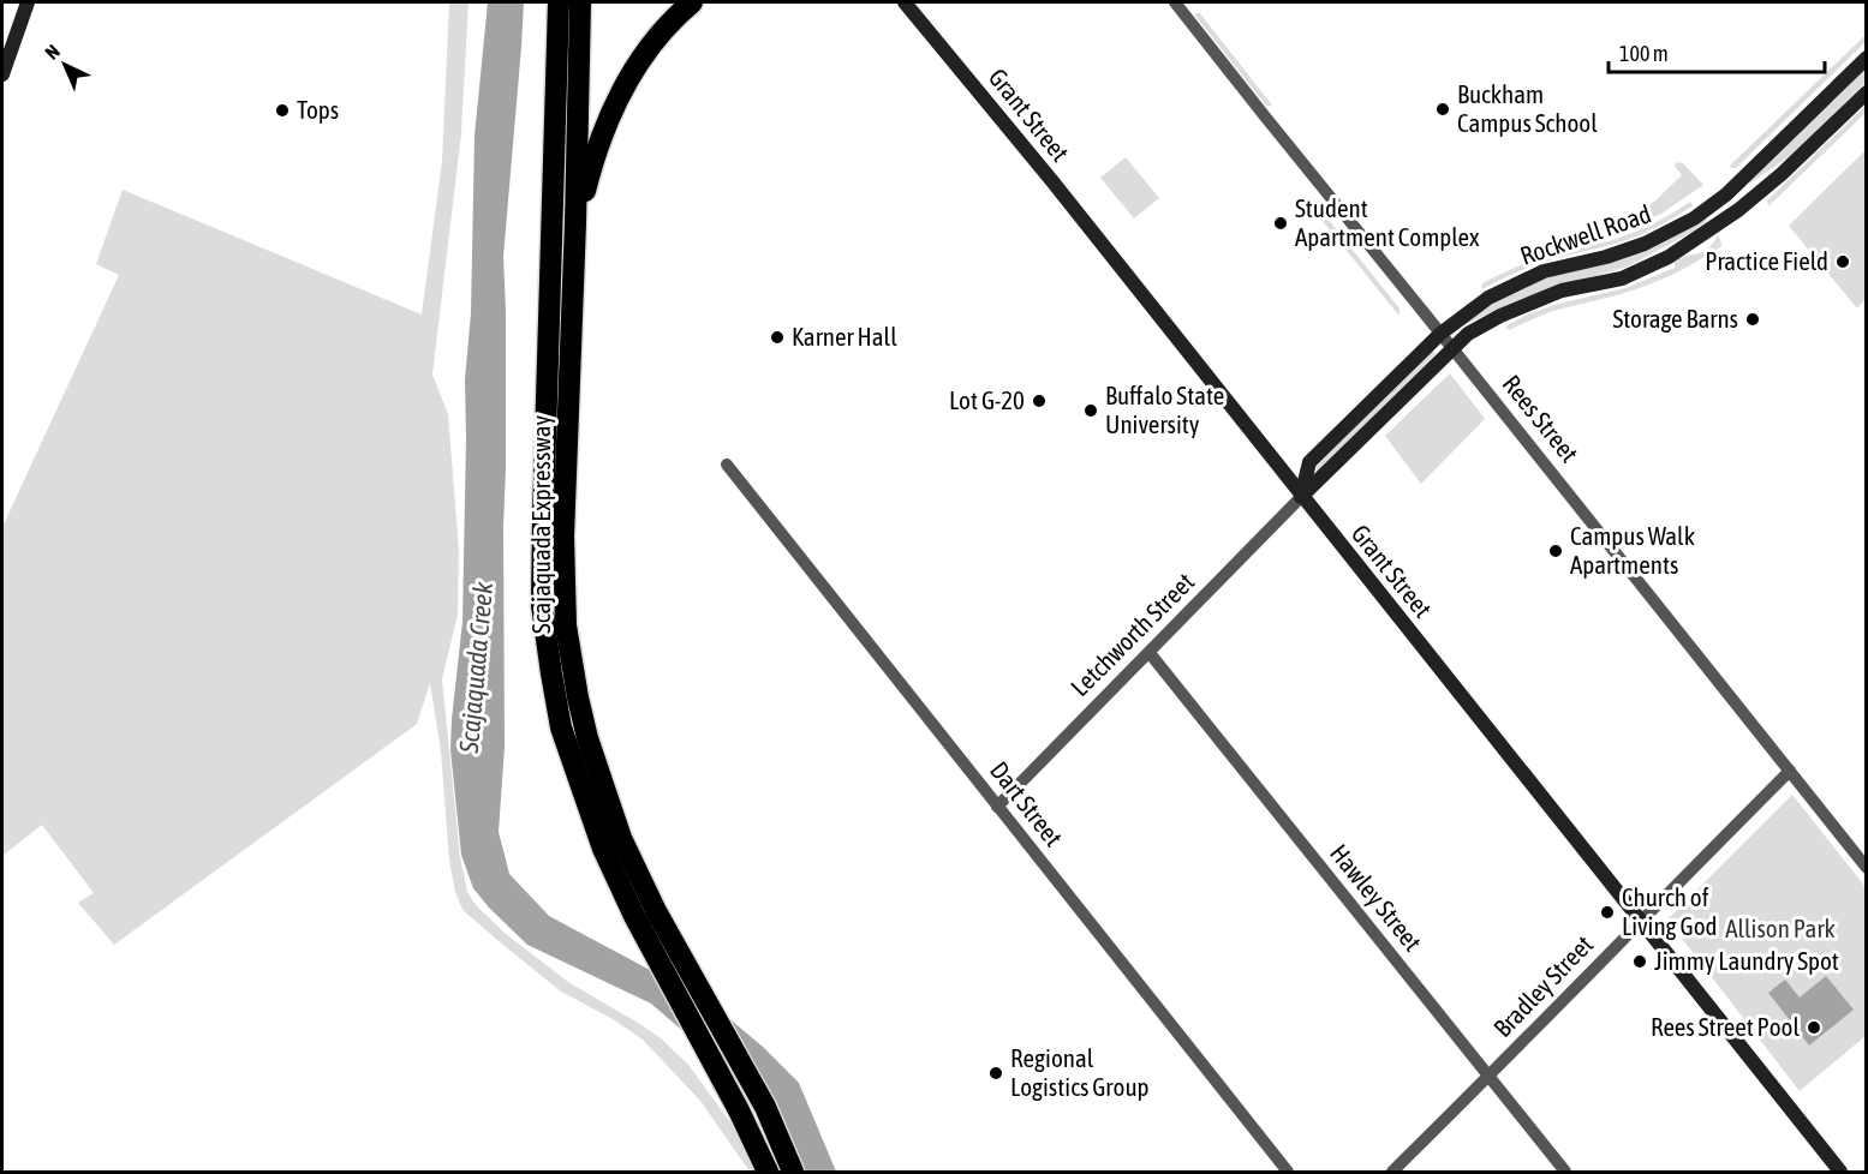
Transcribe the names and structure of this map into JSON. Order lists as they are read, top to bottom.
{
  "streets": {
    "highway": ["Scajaquada Expressway"],
    "street": [
      "Grant Street",
      "Rockwell Road",
      "Rees Street",
      "Letchworth Street",
      "Dart Street",
      "Hawley Street",
      "Bradley Street"
    ]
  },
  "crossings": [
    ["Grant Street", "Letchworth Street"],
    ["Grant Street", "Bradley Street"],
    ["Rockwell Road", "Rees Street"],
    ["Rockwell Road", "Letchworth Street"],
    ["Rees Street", "Letchworth Street"],
    ["Rees Street", "Bradley Street"],
    ["Letchworth Street", "Dart Street"],
    ["Letchworth Street", "Hawley Street"],
    ["Hawley Street", "Bradley Street"]
  ],
  "water": ["Scajaquada Creek"],
  "parks": ["Allison Park"],
  "places": [
    "Buckham Campus School",
    "Tops",
    "Student Apartment Complex",
    "Practice Field",
    "Storage Barns",
    "Karner Hall",
    "Lot G-20",
    "Buffalo State University",
    "Campus Walk Apartments",
    "Church of Living God",
    "Jimmy Laundry Spot",
    "Rees Street Pool",
    "Regional Logistics Group"
  ],
  "scale_bar": "100 m",
  "north": "top left"
}
